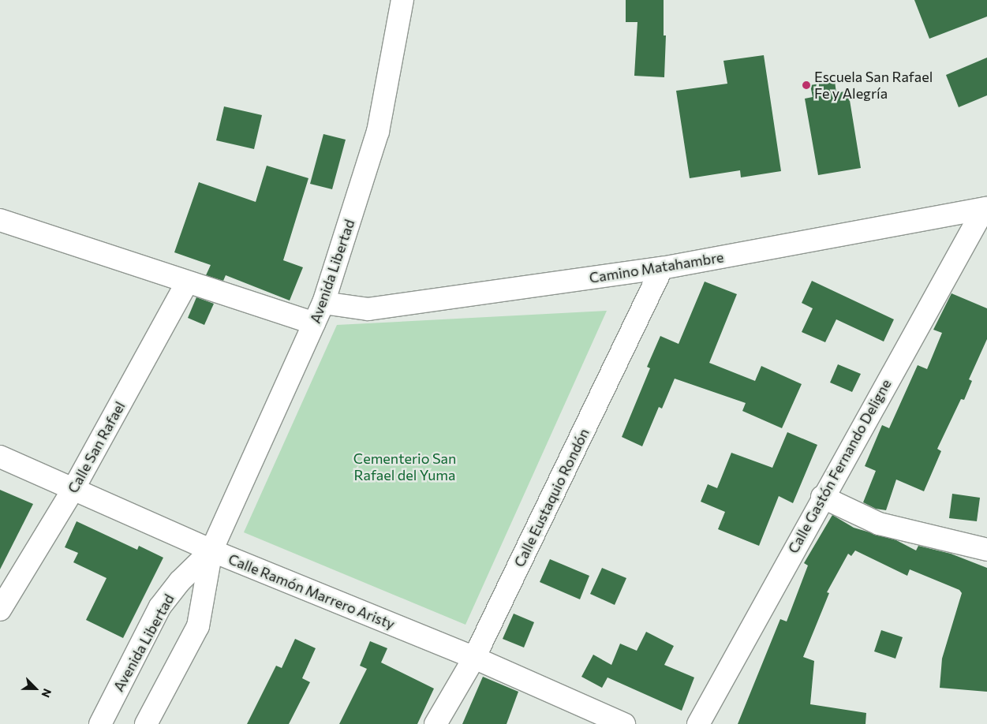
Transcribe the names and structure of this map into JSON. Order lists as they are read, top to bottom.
{
  "streets": {
    "street": [
      "Camino Matahambre",
      "Avenida Libertad",
      "Calle San Rafael",
      "Calle Gastón Fernando Deligne",
      "Calle Eustaquio Rondón",
      "Calle Ramón Marrero Aristy"
    ]
  },
  "crossings": [
    ["Camino Matahambre", "Avenida Libertad"],
    ["Camino Matahambre", "Calle Gastón Fernando Deligne"],
    ["Camino Matahambre", "Calle Eustaquio Rondón"],
    ["Avenida Libertad", "Calle Ramón Marrero Aristy"],
    ["Calle San Rafael", "Calle Ramón Marrero Aristy"],
    ["Calle Eustaquio Rondón", "Calle Ramón Marrero Aristy"]
  ],
  "parks": ["Cementerio San Rafael del Yuma"],
  "places": ["Escuela San Rafael Fe y Alegría"],
  "north": "bottom right"
}
